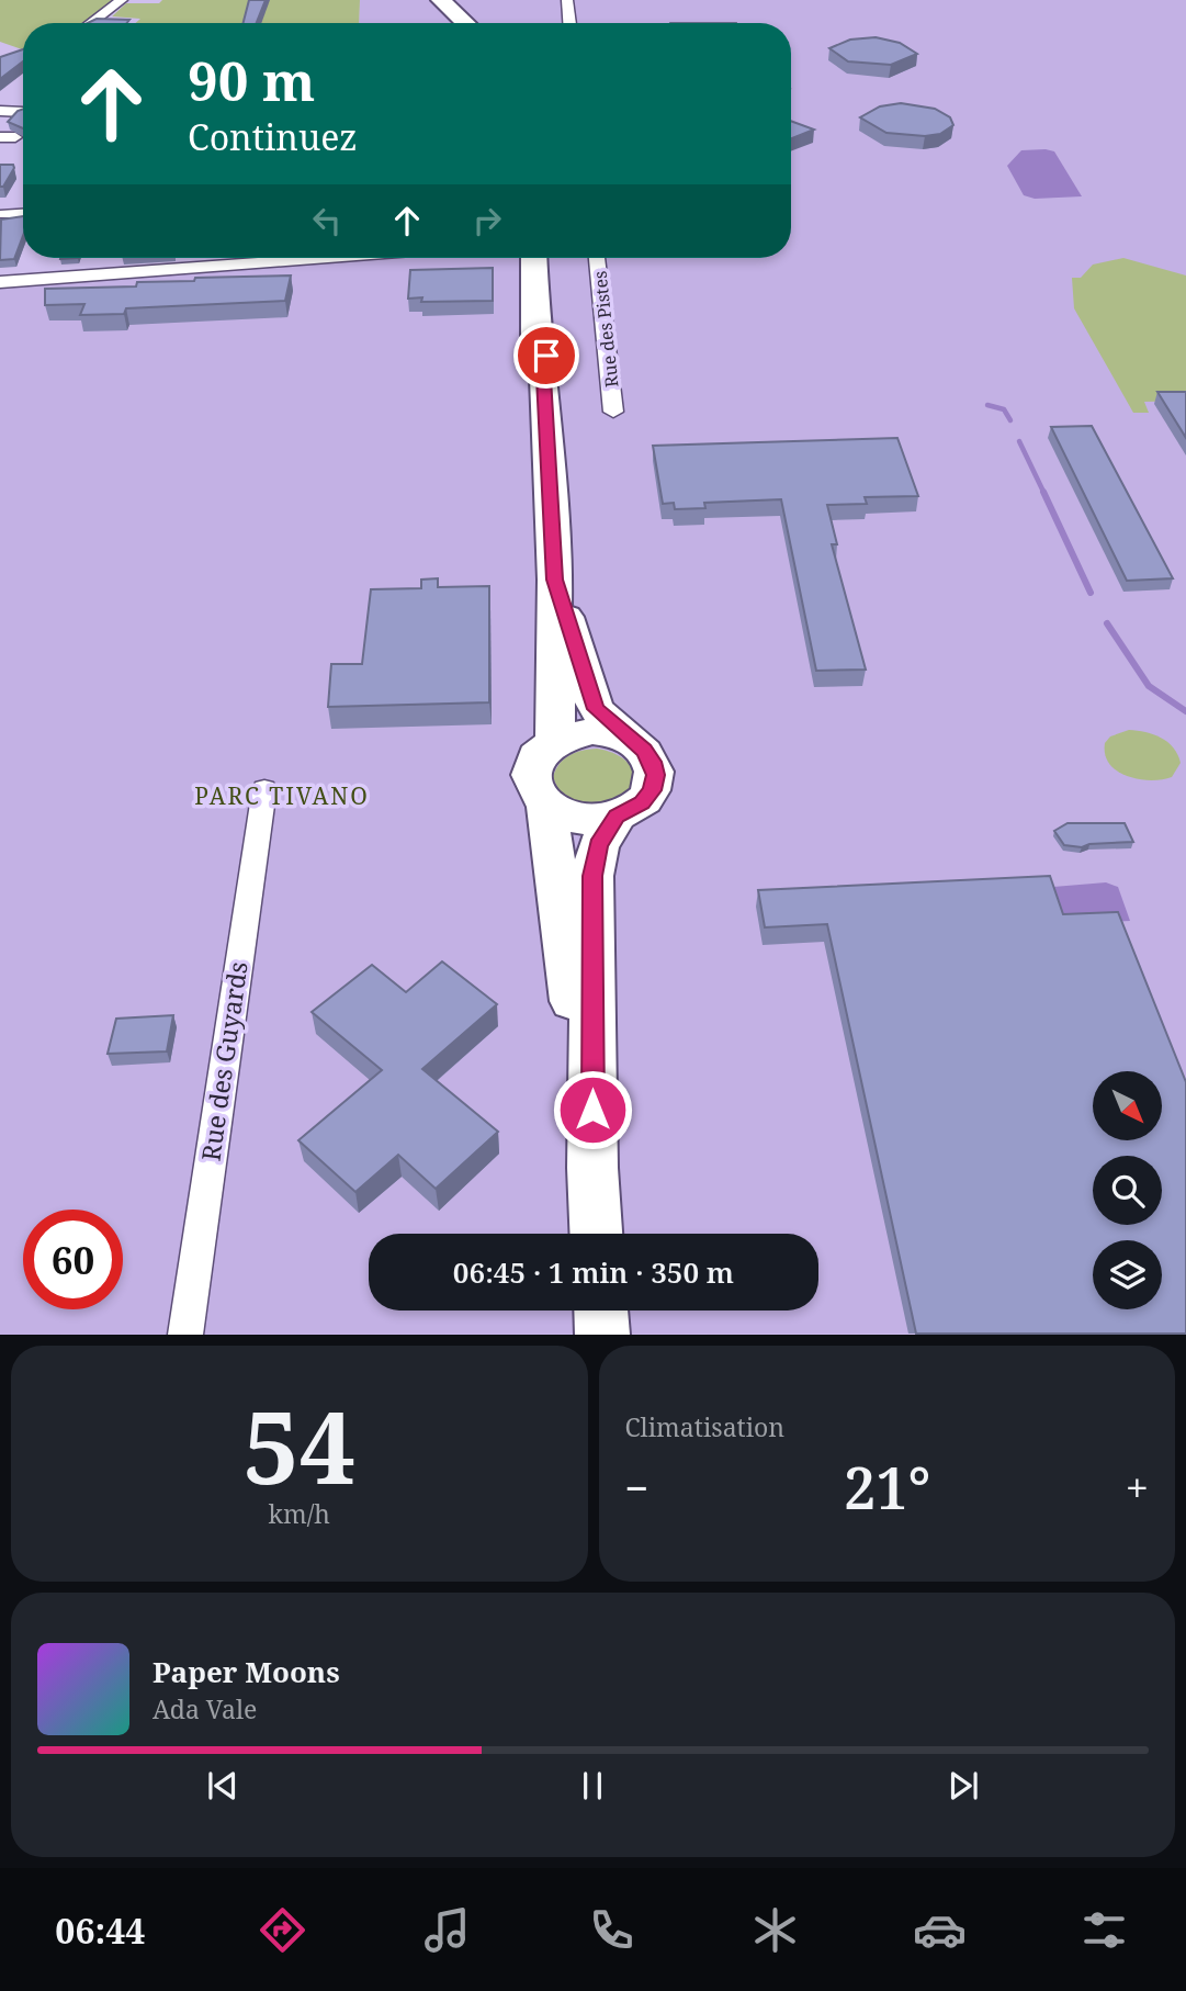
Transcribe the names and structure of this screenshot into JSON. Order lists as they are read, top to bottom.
{
  "streets": {
    "street": ["Rue des Pistes", "Rue des Guyards"]
  },
  "districts": ["PARC TIVANO"],
  "north": "bottom right",
  "page": {
    "turn": ["90 m", "Continuez"],
    "limit": "60",
    "trip": "06:45 · 1 min · 350 m",
    "tile": [
      ["54", "km/h"],
      "Climatisation"
    ],
    "heat": ["−", "21°", "+"],
    "song": ["Paper Moons", "Ada Vale"],
    "tabs": "06:44"
  }
}
